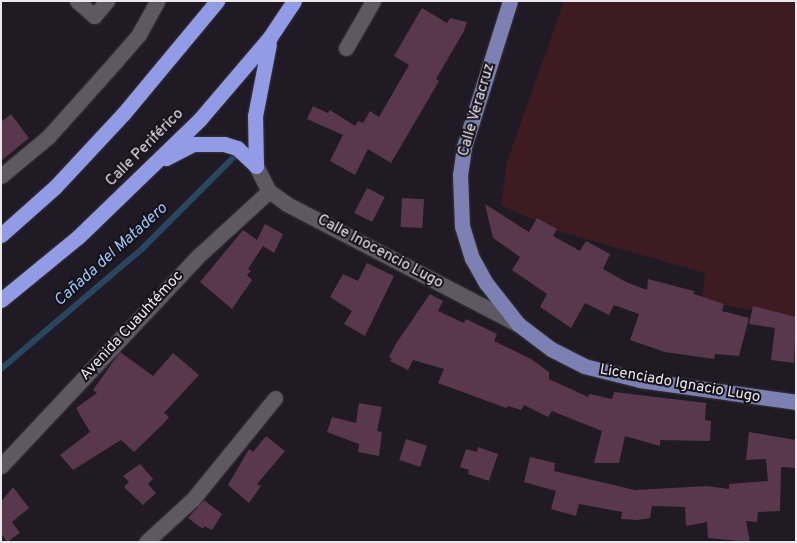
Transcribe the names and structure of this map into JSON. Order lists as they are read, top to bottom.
{
  "streets": {
    "highway": ["Calle Periférico"],
    "main road": ["Calle Veracruz", "Licenciado Ignacio Lugo"],
    "street": ["Calle Inocencio Lugo", "Avenida Cuauhtémoc"]
  },
  "crossings": [
    ["Calle Veracruz", "Calle Inocencio Lugo"],
    ["Calle Veracruz", "Licenciado Ignacio Lugo"],
    ["Calle Inocencio Lugo", "Avenida Cuauhtémoc"],
    ["Calle Inocencio Lugo", "Licenciado Ignacio Lugo"]
  ],
  "water": ["Cañada del Matadero"]
}
